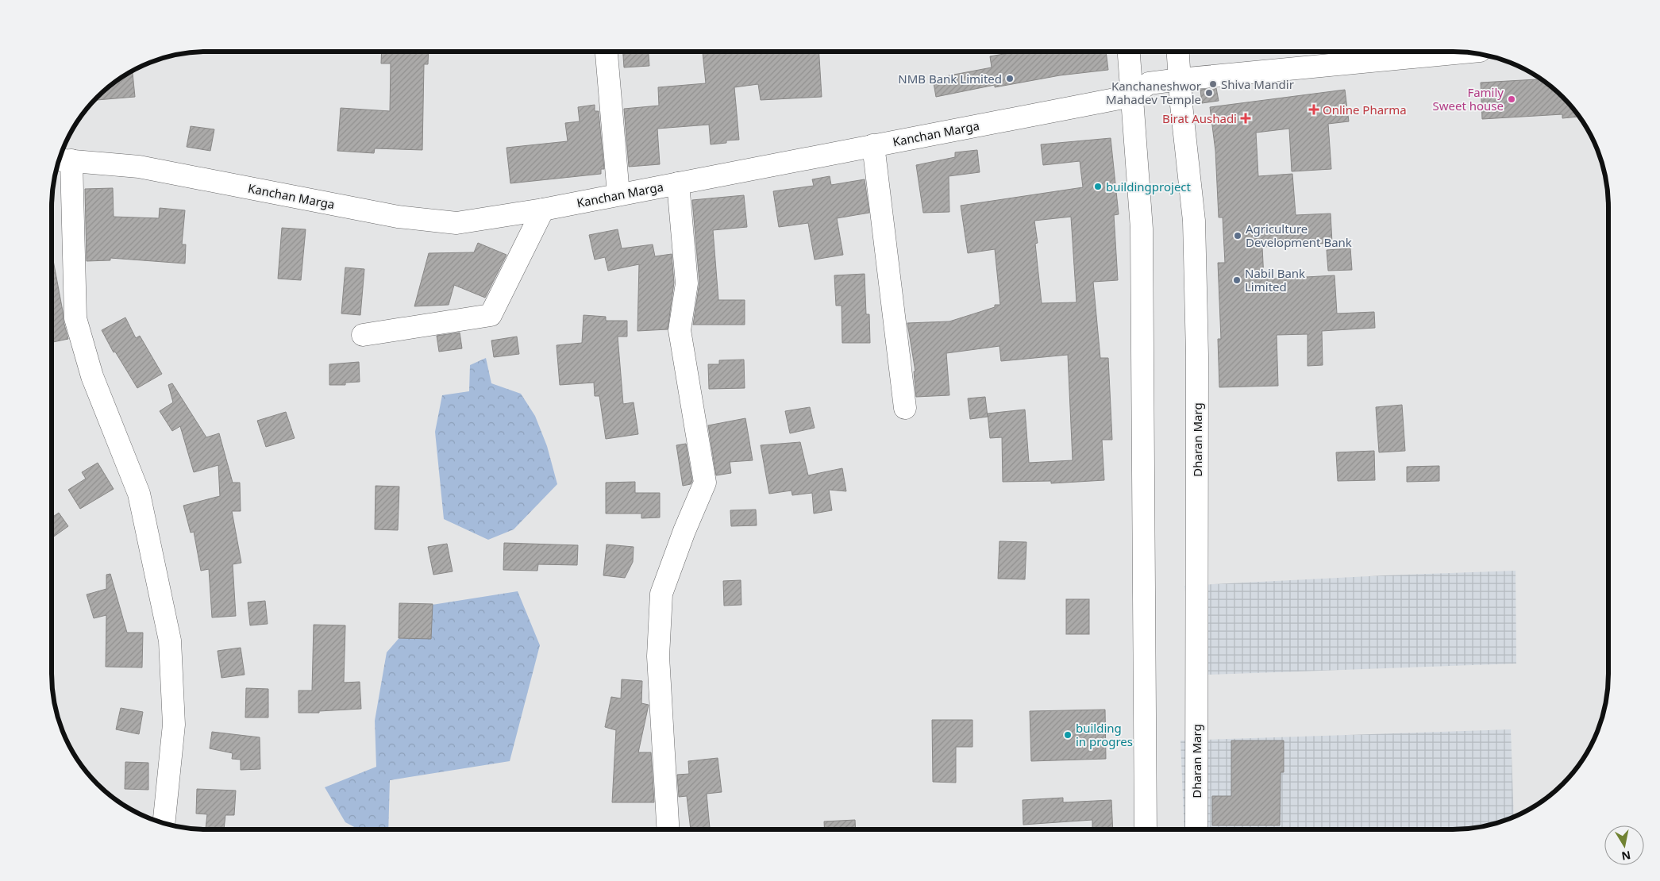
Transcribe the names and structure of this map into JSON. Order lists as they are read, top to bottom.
{
  "streets": {
    "main road": ["Kanchan Marga", "Dharan Marg"]
  },
  "crossings": [
    ["Kanchan Marga", "Dharan Marg"]
  ],
  "places": {
    "other": [
      "NMB Bank Limited",
      "Shiva Mandir",
      "Kanchaneshwor Mahadev Temple",
      "Family Sweet house",
      "buildingproject",
      "Agriculture Development Bank",
      "Nabil Bank Limited",
      "building in progres"
    ],
    "health": ["Online Pharma", "Birat Aushadi"]
  },
  "north": "bottom"
}
